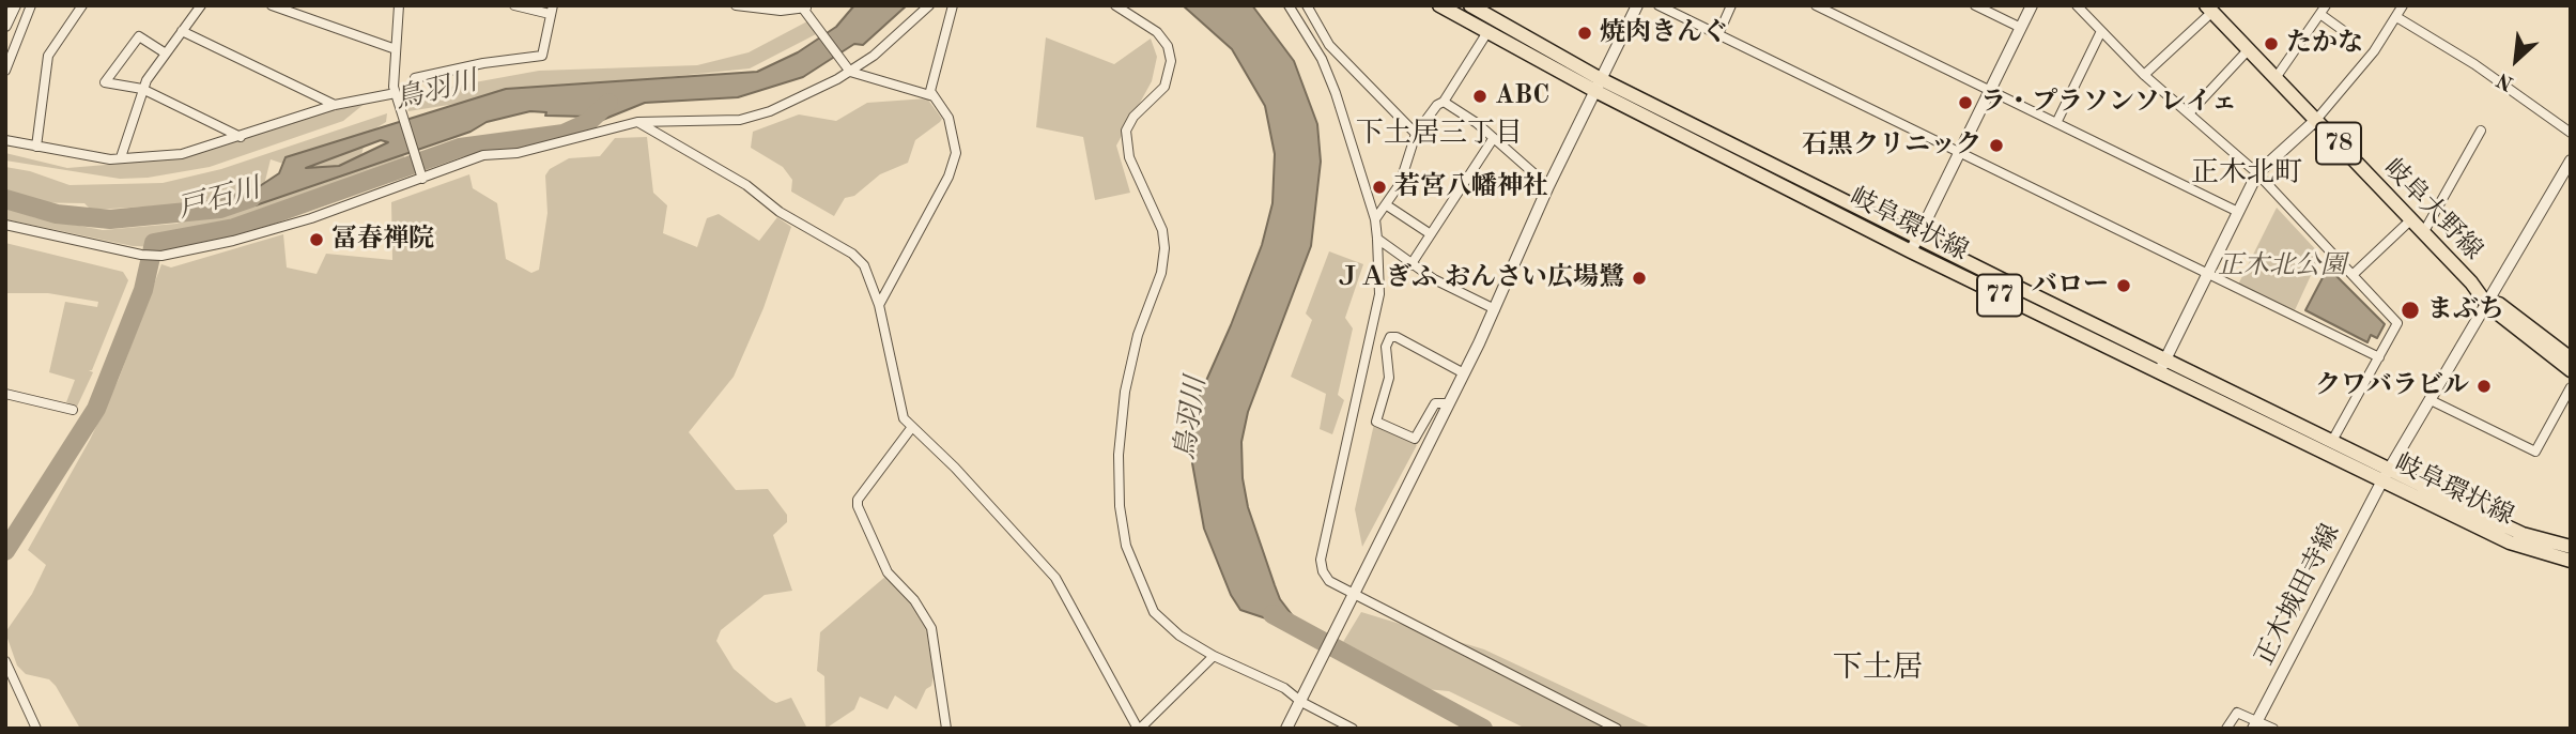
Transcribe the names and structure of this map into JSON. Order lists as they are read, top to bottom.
{
  "streets": {
    "main road": [
      "78",
      "岐阜大野線",
      "岐阜環状線",
      "77"
    ],
    "street": ["正木城田寺線"]
  },
  "crossings": [
    ["岐阜大野線", "正木城田寺線"],
    ["岐阜環状線", "正木城田寺線"]
  ],
  "districts": ["下土居三丁目", "正木北町", "下土居"],
  "water": ["鳥羽川", "戸石川"],
  "parks": ["正木北公園"],
  "places": [
    "焼肉きんぐ",
    "たかな",
    "ABC",
    "ラ・プラソンソレイェ",
    "石黒クリニック",
    "若宮八幡神社",
    "冨春禅院",
    "ＪＡぎふ おんさい広場鷺",
    "バロー",
    "まぶち",
    "クワバラビル"
  ],
  "north": "bottom left"
}
